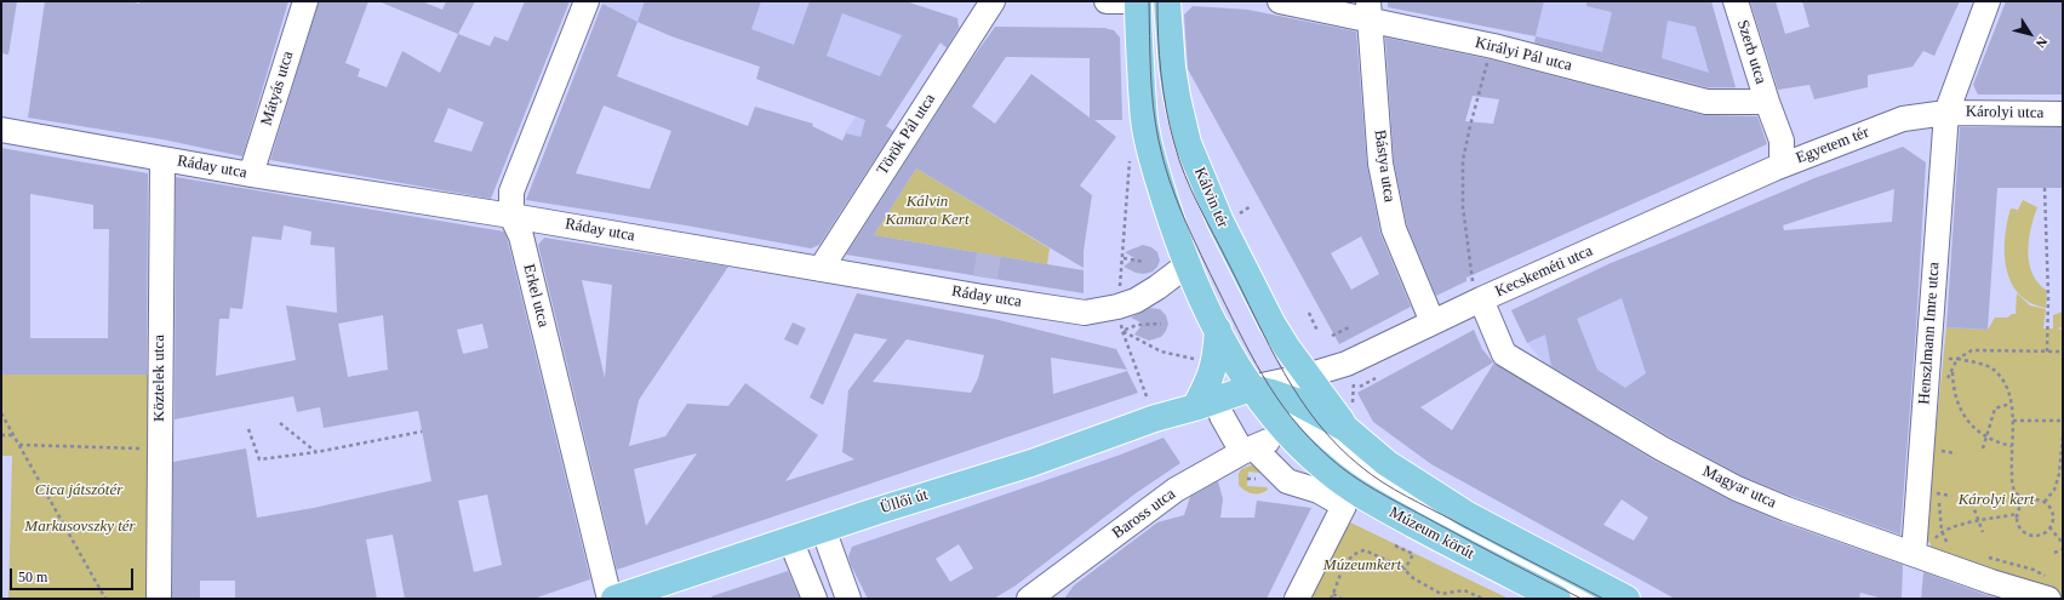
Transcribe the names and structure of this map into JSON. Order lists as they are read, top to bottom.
{
  "streets": {
    "main road": ["Kálvin tér", "Üllői út", "Múzeum körút"],
    "street": [
      "Szerb utca",
      "Királyi Pál utca",
      "Mátyás utca",
      "Károlyi utca",
      "Török Pál utca",
      "Egyetem tér",
      "Bástya utca",
      "Ráday utca",
      "Kecskeméti utca",
      "Erkel utca",
      "Henszlmann Imre utca",
      "Köztelek utca",
      "Magyar utca",
      "Baross utca"
    ]
  },
  "crossings": [
    ["Szerb utca", "Királyi Pál utca"],
    ["Szerb utca", "Egyetem tér"],
    ["Királyi Pál utca", "Egyetem tér"],
    ["Királyi Pál utca", "Bástya utca"],
    ["Mátyás utca", "Ráday utca"],
    ["Károlyi utca", "Egyetem tér"],
    ["Károlyi utca", "Henszlmann Imre utca"],
    ["Török Pál utca", "Ráday utca"],
    ["Egyetem tér", "Kecskeméti utca"],
    ["Egyetem tér", "Henszlmann Imre utca"],
    ["Bástya utca", "Kecskeméti utca"],
    ["Ráday utca", "Erkel utca"],
    ["Ráday utca", "Köztelek utca"],
    ["Kálvin tér", "Kecskeméti utca"],
    ["Kálvin tér", "Múzeum körút"],
    ["Kecskeméti utca", "Magyar utca"],
    ["Henszlmann Imre utca", "Magyar utca"]
  ],
  "parks": [
    "Kálvin Kamara Kert",
    "Cica játszótér",
    "Károlyi kert",
    "Markusovszky tér",
    "Múzeumkert"
  ],
  "scale_bar": "50 m",
  "north": "bottom right"
}
